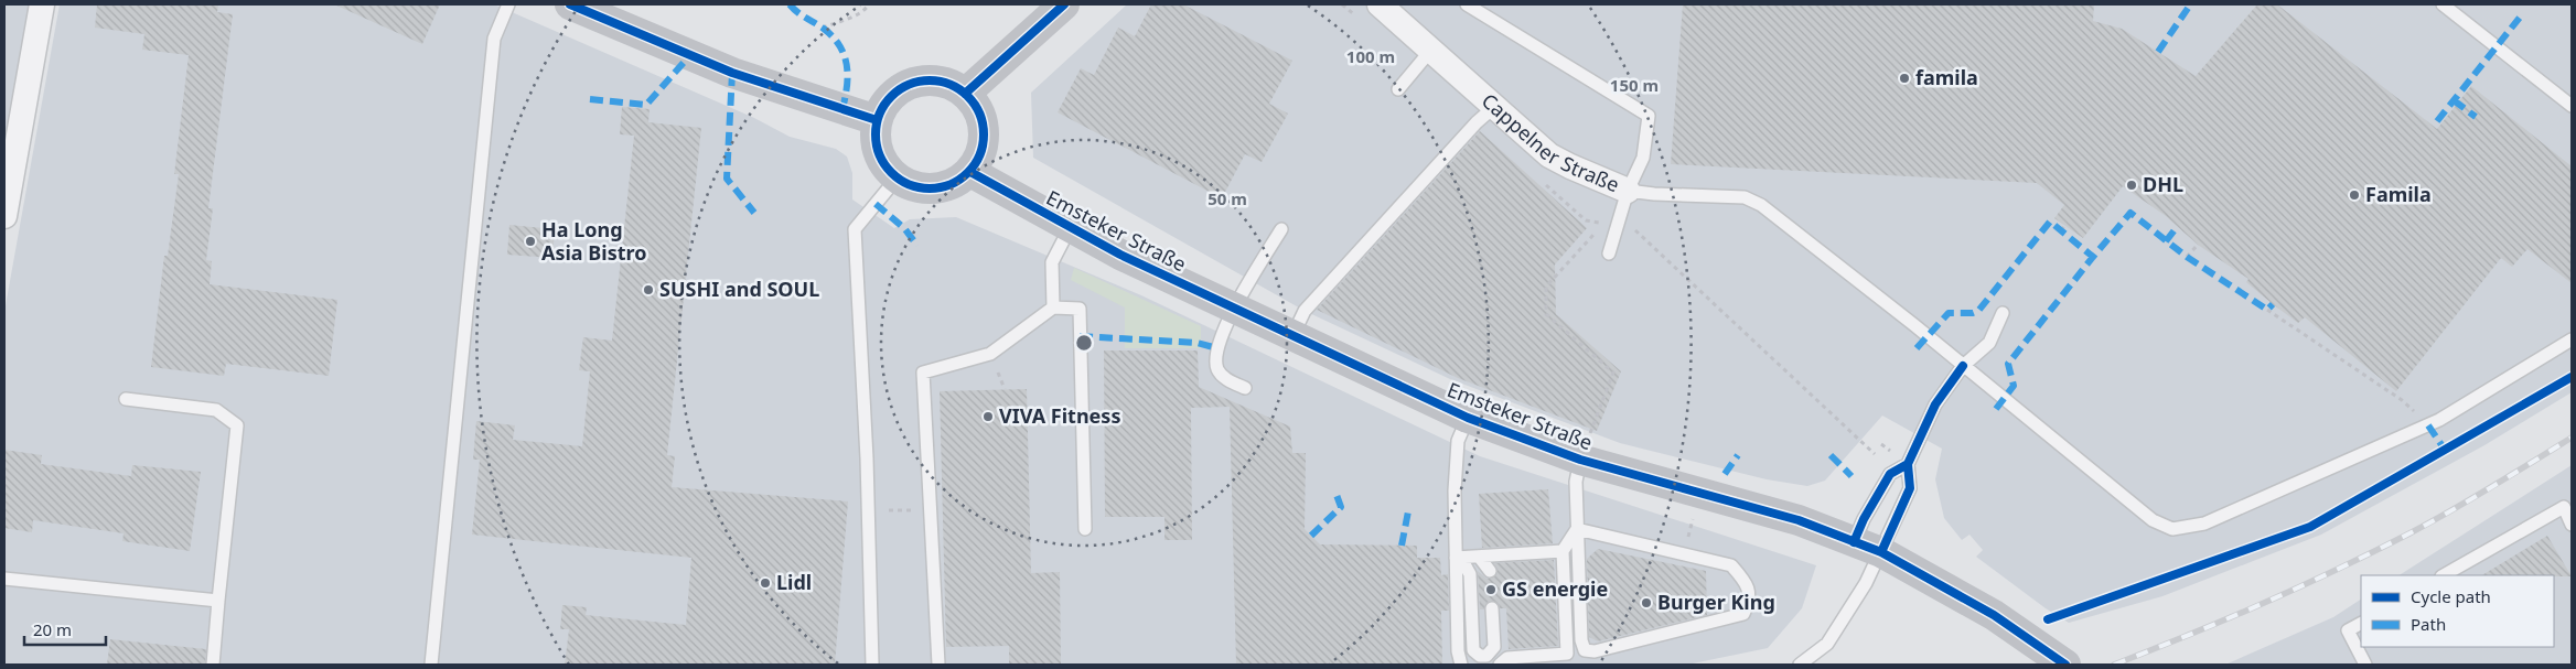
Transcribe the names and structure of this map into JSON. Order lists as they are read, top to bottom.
{
  "streets": {
    "street": ["Cappelner Straße", "Emsteker Straße"]
  },
  "places": [
    "famila",
    "DHL",
    "Famila",
    "Ha Long Asia Bistro",
    "SUSHI and SOUL",
    "VIVA Fitness",
    "Lidl",
    "GS energie",
    "Burger King"
  ],
  "legend": ["Cycle path", "Path"],
  "scale_bar": "20 m",
  "rings": ["100 m", "150 m", "50 m"]
}
